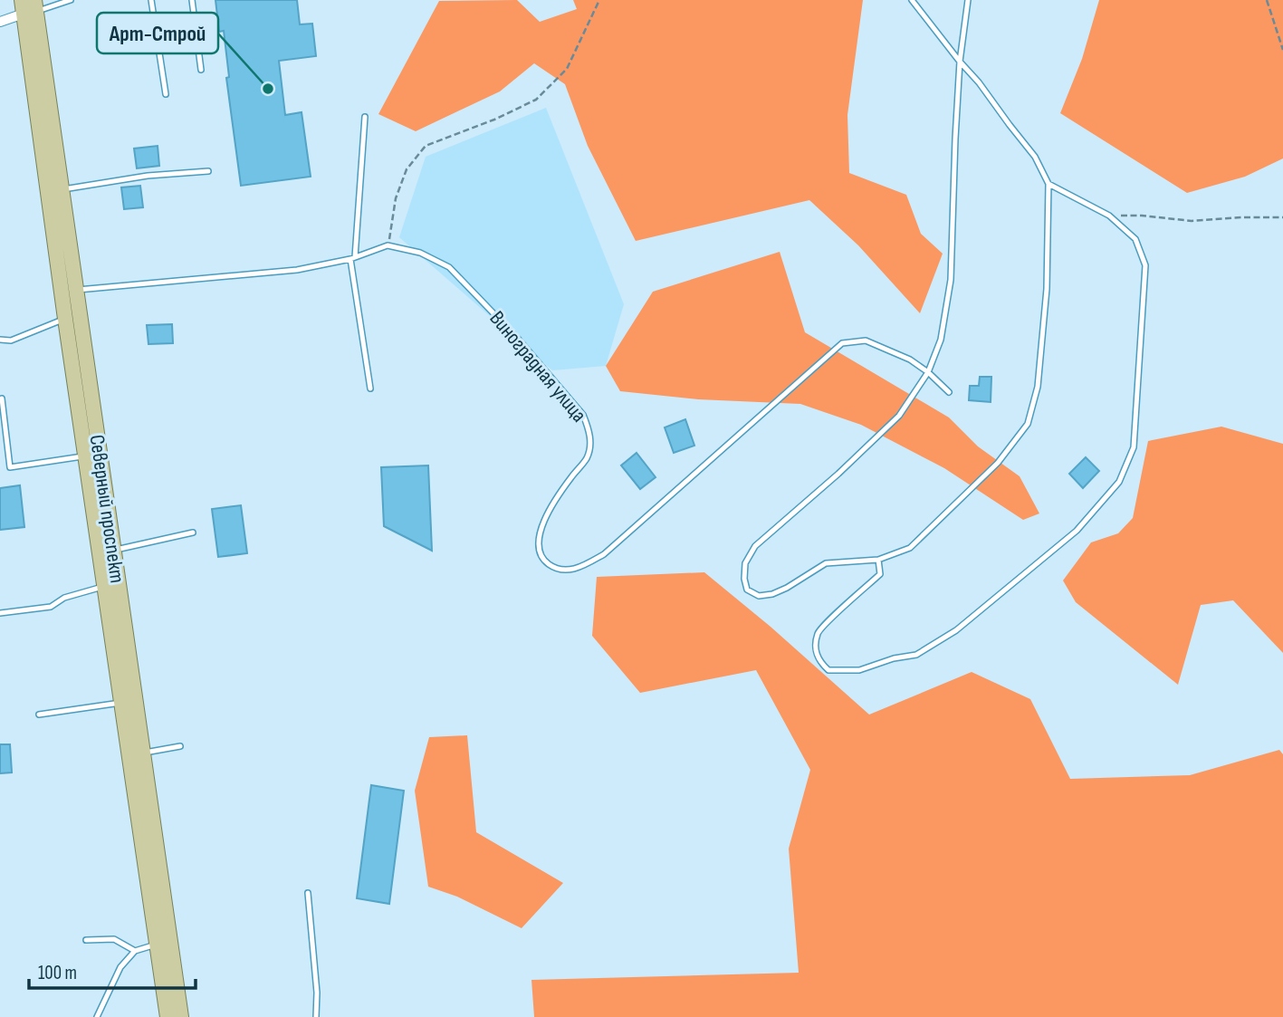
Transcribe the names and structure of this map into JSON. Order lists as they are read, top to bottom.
{
  "streets": {
    "main road": ["Северный проспект"],
    "lane": ["Виноградная улица"]
  },
  "places": ["Арт-Строй"],
  "scale_bar": "100 m"
}
